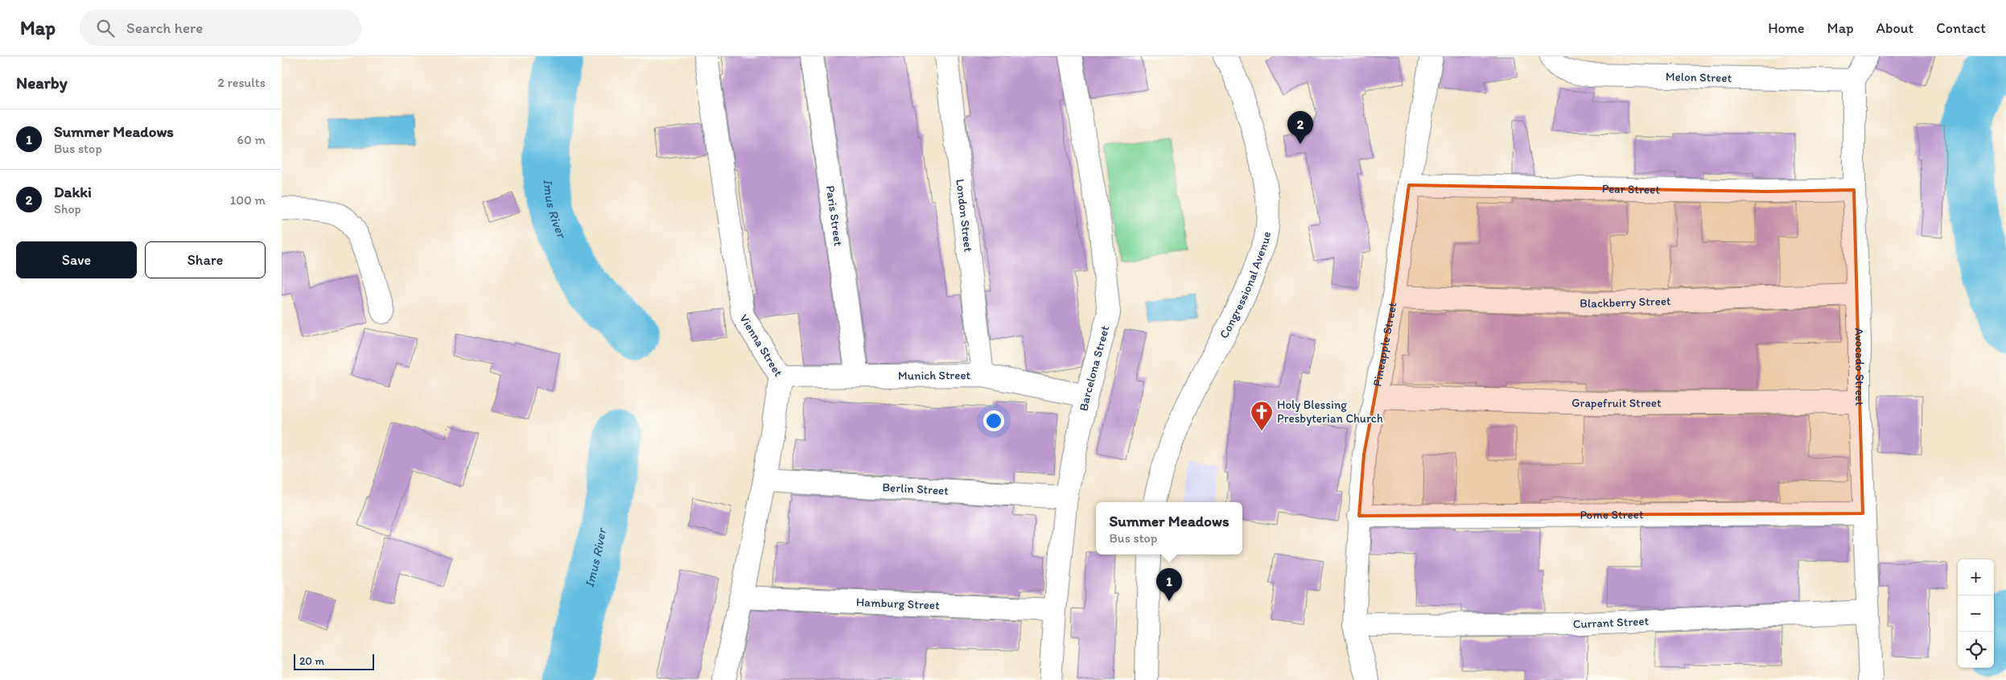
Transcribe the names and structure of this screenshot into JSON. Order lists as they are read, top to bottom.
{
  "streets": {
    "street": [
      "Melon Street",
      "Pear Street",
      "Paris Street",
      "London Street",
      "Congressional Avenue",
      "Blackberry Street",
      "Pineapple Street",
      "Vienna Street",
      "Avocado Street",
      "Barcelona Street",
      "Munich Street",
      "Grapefruit Street",
      "Berlin Street",
      "Pome Street",
      "Hamburg Street",
      "Currant Street"
    ]
  },
  "crossings": [
    ["Melon Street", "Avocado Street"],
    ["Pear Street", "Pineapple Street"],
    ["Pear Street", "Avocado Street"],
    ["Paris Street", "Munich Street"],
    ["London Street", "Munich Street"],
    ["Blackberry Street", "Pineapple Street"],
    ["Blackberry Street", "Avocado Street"],
    ["Pineapple Street", "Grapefruit Street"],
    ["Pineapple Street", "Pome Street"],
    ["Pineapple Street", "Currant Street"],
    ["Vienna Street", "Munich Street"],
    ["Vienna Street", "Berlin Street"],
    ["Vienna Street", "Hamburg Street"],
    ["Avocado Street", "Grapefruit Street"],
    ["Avocado Street", "Pome Street"],
    ["Avocado Street", "Currant Street"],
    ["Barcelona Street", "Munich Street"],
    ["Barcelona Street", "Berlin Street"],
    ["Barcelona Street", "Hamburg Street"]
  ],
  "water": ["Imus River"],
  "places": {
    "church": ["Holy Blessing Presbyterian Church"]
  },
  "scale_bar": "20 m",
  "page": {
    "header": "Map",
    "search": "Search here",
    "nav": [
      "Home",
      "Map",
      "About",
      "Contact"
    ],
    "heading": ["Nearby", "2 results"],
    "list": [
      {
        "mark": "1",
        "name": "Summer Meadows",
        "note": "Bus stop",
        "value": "60 m"
      },
      {
        "mark": "2",
        "name": "Dakki",
        "note": "Shop",
        "value": "100 m"
      }
    ],
    "pins": ["2", "1"],
    "buttons": ["Save", "Share"],
    "popup": ["Summer Meadows", "Bus stop"],
    "map_buttons": ["+", "−"],
    "scale": "20 m"
  }
}
